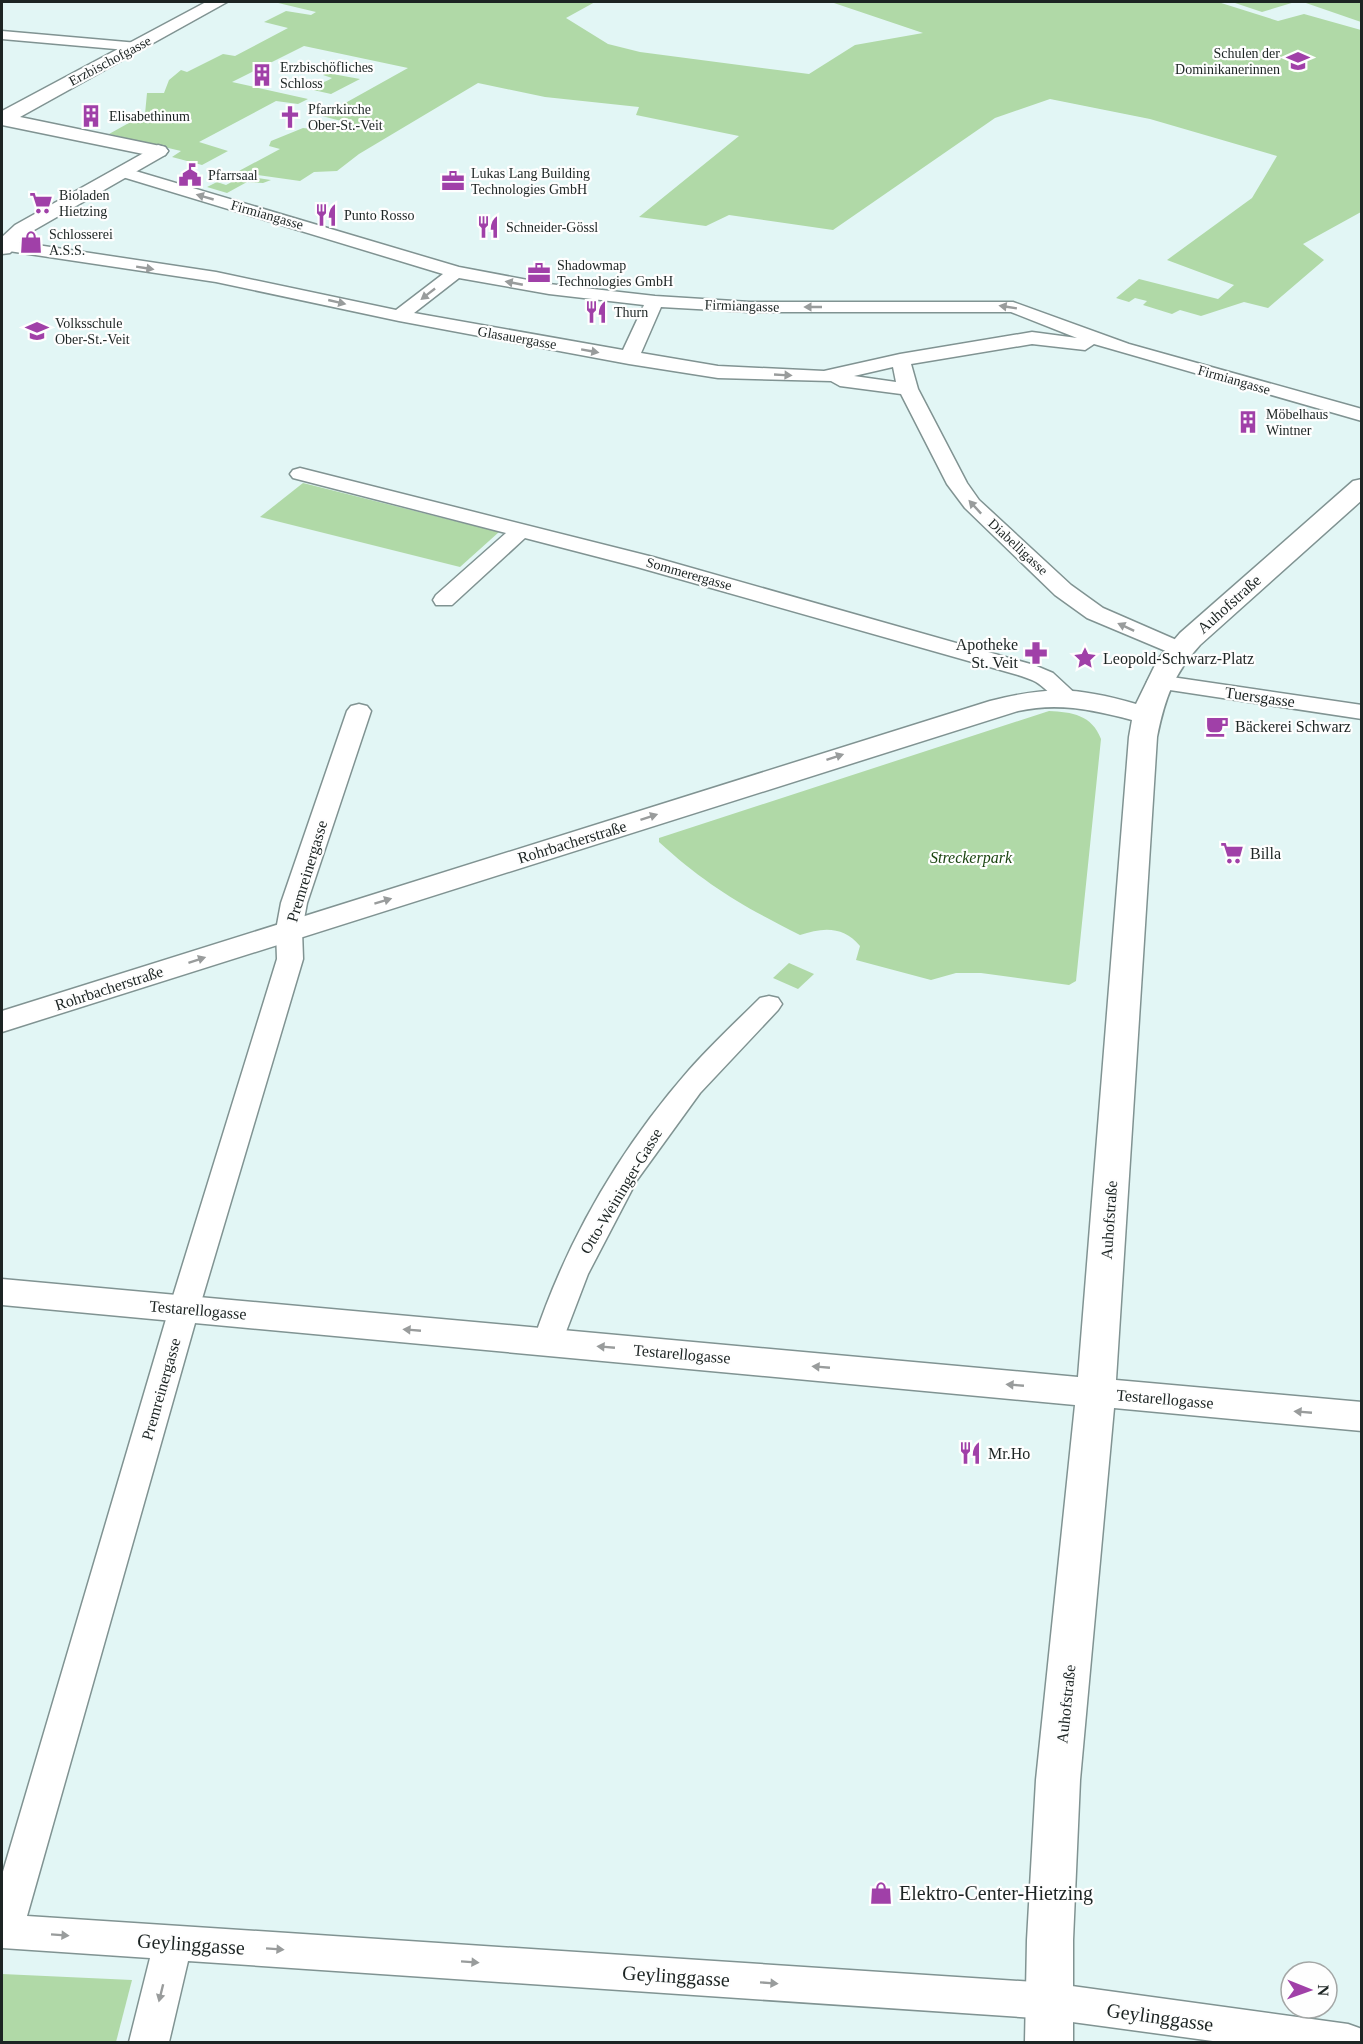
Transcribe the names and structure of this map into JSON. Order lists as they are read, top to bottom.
{
  "streets": {
    "street": [
      "Erzbischofgasse",
      "Firmiangasse",
      "Glasauergasse",
      "Diabelligasse",
      "Sommerergasse",
      "Auhofstraße",
      "Tuersgasse",
      "Rohrbacherstraße",
      "Premreinergasse",
      "Otto-Weininger-Gasse",
      "Testarellogasse",
      "Geylinggasse"
    ]
  },
  "crossings": [
    ["Firmiangasse", "Glasauergasse"],
    ["Glasauergasse", "Diabelligasse"],
    ["Diabelligasse", "Auhofstraße"],
    ["Sommerergasse", "Rohrbacherstraße"],
    ["Auhofstraße", "Tuersgasse"],
    ["Auhofstraße", "Rohrbacherstraße"],
    ["Auhofstraße", "Testarellogasse"],
    ["Auhofstraße", "Geylinggasse"],
    ["Rohrbacherstraße", "Premreinergasse"],
    ["Premreinergasse", "Testarellogasse"],
    ["Premreinergasse", "Geylinggasse"],
    ["Otto-Weininger-Gasse", "Testarellogasse"]
  ],
  "one_way": [
    "Firmiangasse",
    "Glasauergasse",
    "Diabelligasse",
    "Rohrbacherstraße",
    "Testarellogasse",
    "Geylinggasse"
  ],
  "parks": ["Streckerpark"],
  "places": {
    "school or university": ["Schulen der Dominikanerinnen", "Volksschule Ober-St.-Veit"],
    "building": ["Erzbischöfliches Schloss", "Elisabethinum", "Möbelhaus Wintner"],
    "church": ["Pfarrkirche Ober-St.-Veit"],
    "public building": ["Pfarrsaal"],
    "office": ["Lukas Lang Building Technologies GmbH", "Shadowmap Technologies GmbH"],
    "supermarket": ["Bioladen Hietzing", "Billa"],
    "restaurant": [
      "Punto Rosso",
      "Schneider-Gössl",
      "Thurn",
      "Mr.Ho"
    ],
    "shop": ["Schlosserei A.S.S.", "Elektro-Center-Hietzing"],
    "pharmacy": ["Apotheke St. Veit"],
    "place": ["Leopold-Schwarz-Platz"],
    "cafe": ["Bäckerei Schwarz"]
  },
  "north": "right"
}
